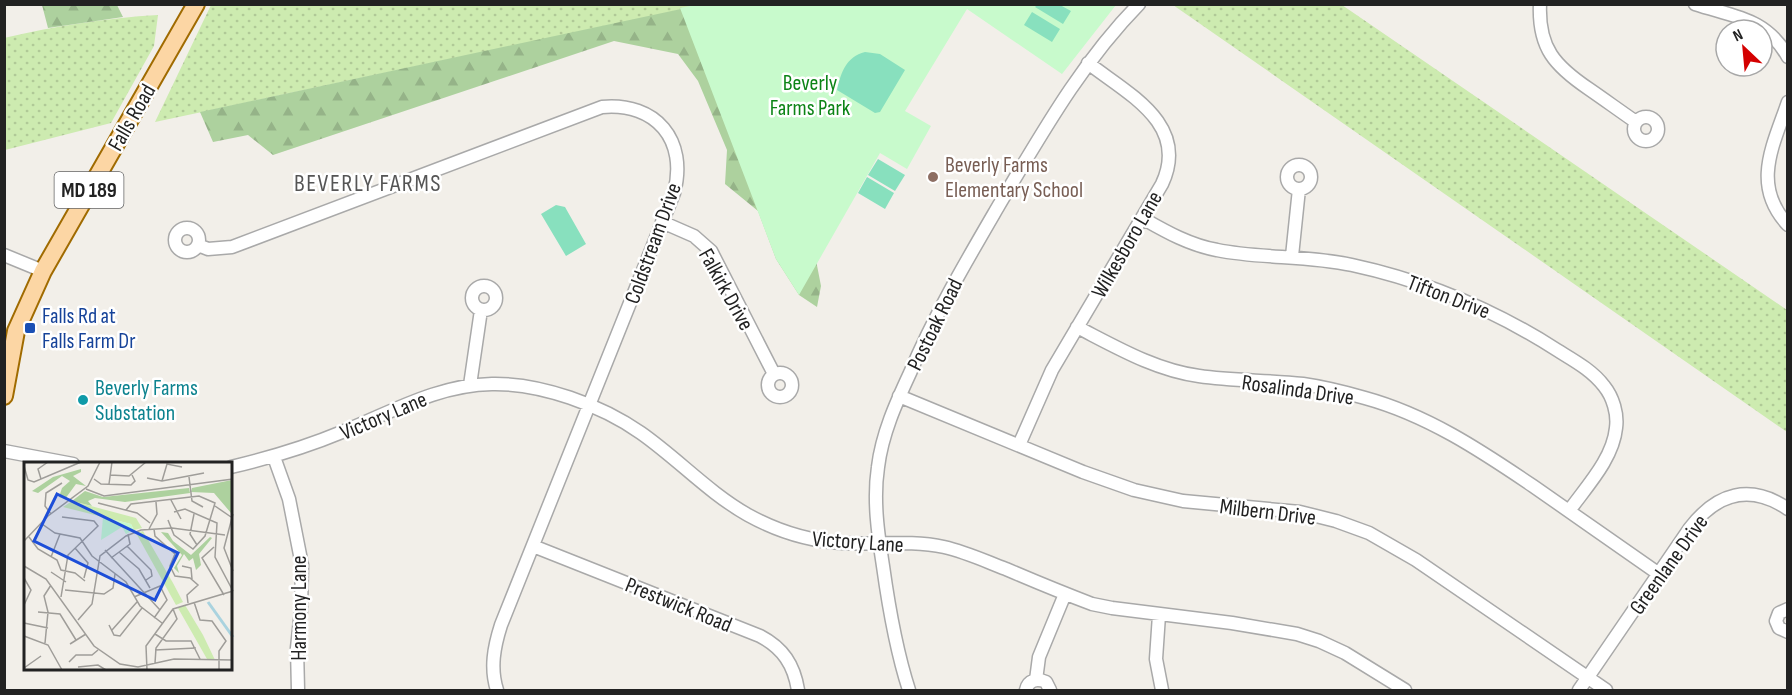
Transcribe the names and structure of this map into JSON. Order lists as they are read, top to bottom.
{
  "streets": {
    "main road": ["Falls Road", "MD 189"],
    "street": [
      "Coldstream Drive",
      "Wilkesboro Lane",
      "Falkirk Drive",
      "Tifton Drive",
      "Postoak Road",
      "Rosalinda Drive",
      "Victory Lane",
      "Milbern Drive",
      "Greenlane Drive",
      "Prestwick Road",
      "Harmony Lane"
    ]
  },
  "crossings": [
    ["Coldstream Drive", "Falkirk Drive"],
    ["Coldstream Drive", "Victory Lane"],
    ["Coldstream Drive", "Prestwick Road"],
    ["Wilkesboro Lane", "Tifton Drive"],
    ["Wilkesboro Lane", "Postoak Road"],
    ["Wilkesboro Lane", "Rosalinda Drive"],
    ["Wilkesboro Lane", "Milbern Drive"],
    ["Tifton Drive", "Rosalinda Drive"],
    ["Postoak Road", "Victory Lane"],
    ["Postoak Road", "Milbern Drive"],
    ["Rosalinda Drive", "Greenlane Drive"],
    ["Victory Lane", "Harmony Lane"],
    ["Milbern Drive", "Greenlane Drive"]
  ],
  "districts": ["BEVERLY FARMS"],
  "parks": ["Beverly Farms Park"],
  "places": {
    "other": ["Beverly Farms Elementary School", "Beverly Farms Substation"],
    "transit": ["Falls Rd at Falls Farm Dr"]
  },
  "north": "top left"
}
